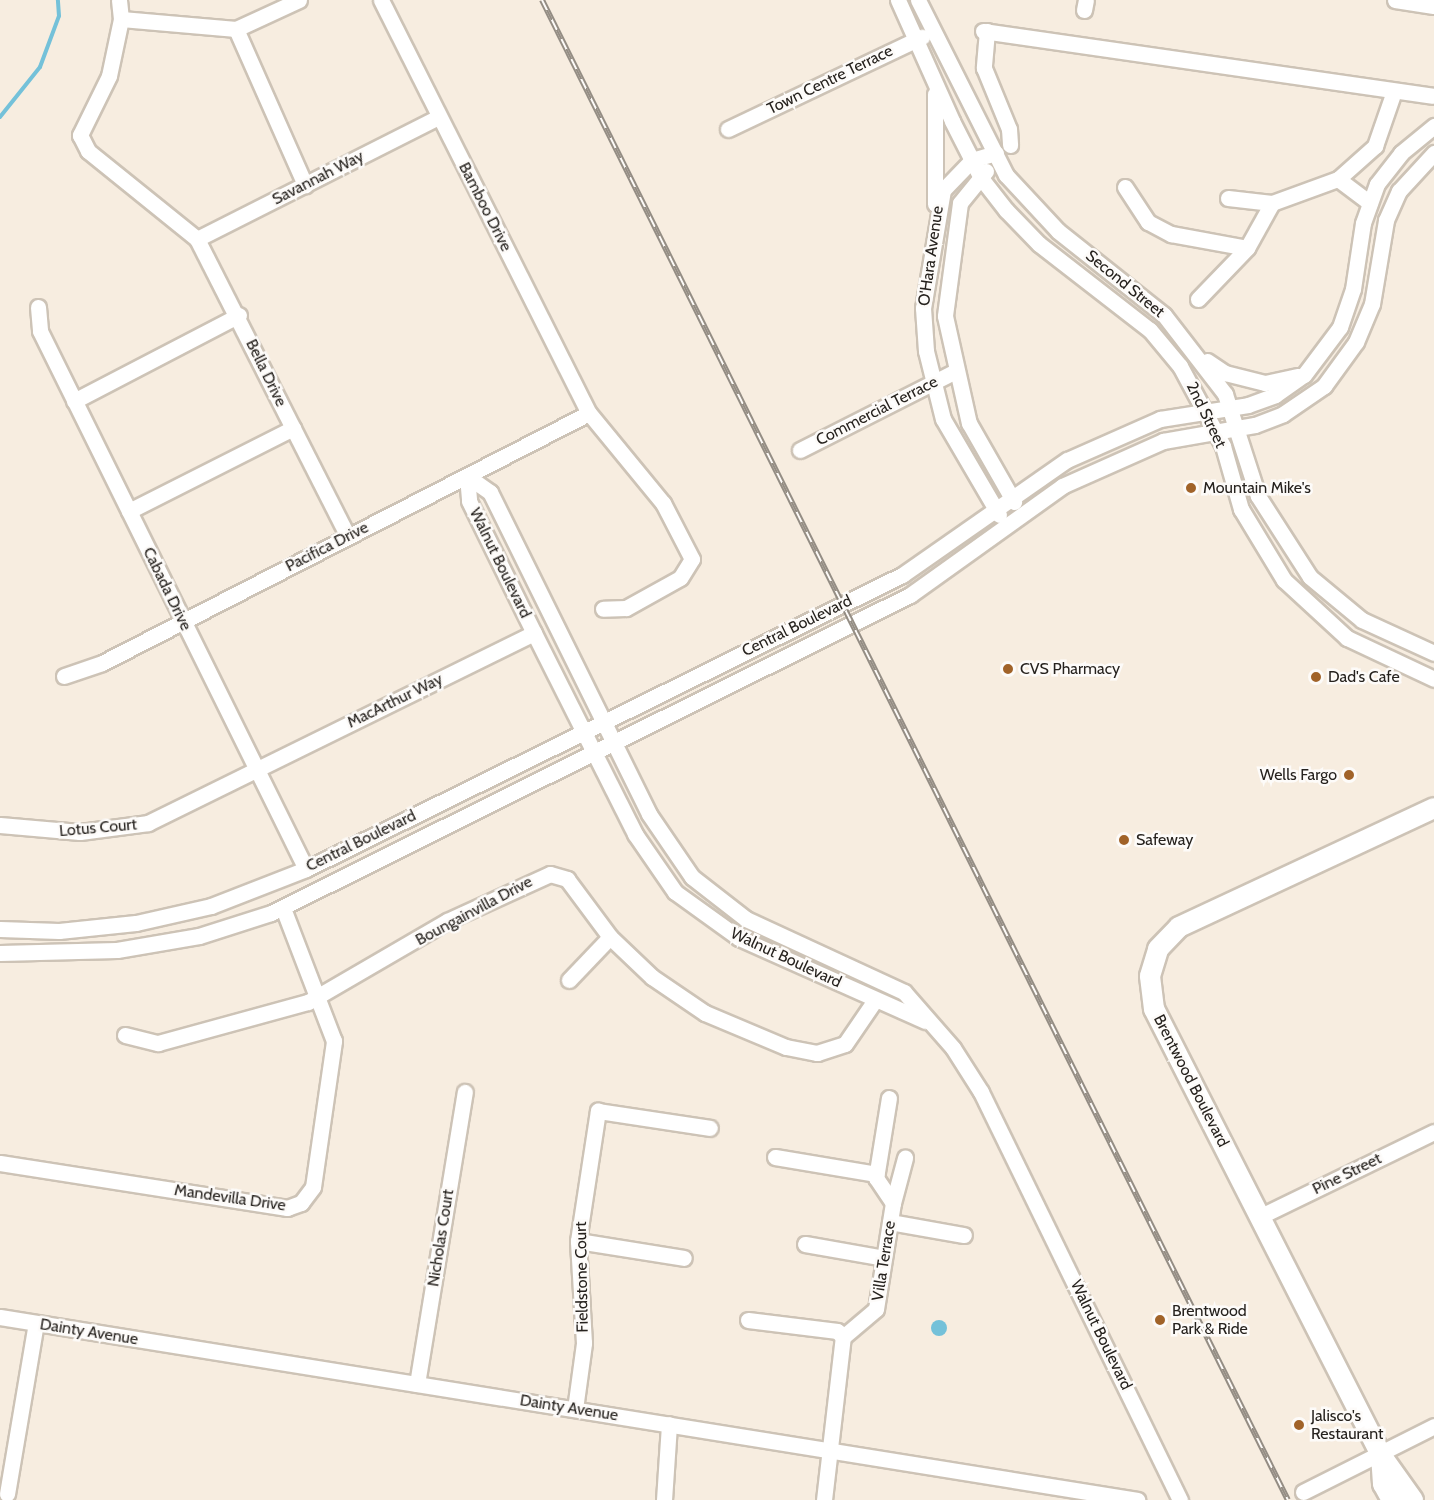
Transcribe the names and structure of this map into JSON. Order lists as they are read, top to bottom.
{
  "streets": {
    "main road": ["Brentwood Boulevard"],
    "street": [
      "Town Centre Terrace",
      "Savannah Way",
      "Bamboo Drive",
      "O'Hara Avenue",
      "Second Street",
      "Bella Drive",
      "Commercial Terrace",
      "2nd Street",
      "Pacifica Drive",
      "Walnut Boulevard",
      "Cabada Drive",
      "Central Boulevard",
      "MacArthur Way",
      "Lotus Court",
      "Boungainvilla Drive",
      "Pine Street",
      "Mandevilla Drive",
      "Nicholas Court",
      "Villa Terrace",
      "Fieldstone Court",
      "Dainty Avenue"
    ]
  },
  "crossings": [
    ["Savannah Way", "Bamboo Drive"],
    ["Savannah Way", "Bella Drive"],
    ["Bamboo Drive", "Pacifica Drive"],
    ["O'Hara Avenue", "Second Street"],
    ["O'Hara Avenue", "Commercial Terrace"],
    ["O'Hara Avenue", "2nd Street"],
    ["O'Hara Avenue", "Central Boulevard"],
    ["Second Street", "2nd Street"],
    ["Second Street", "Central Boulevard"],
    ["Bella Drive", "Pacifica Drive"],
    ["2nd Street", "Central Boulevard"],
    ["Pacifica Drive", "Walnut Boulevard"],
    ["Pacifica Drive", "Cabada Drive"],
    ["Walnut Boulevard", "Central Boulevard"],
    ["Walnut Boulevard", "MacArthur Way"],
    ["Walnut Boulevard", "Boungainvilla Drive"],
    ["Cabada Drive", "Central Boulevard"],
    ["Cabada Drive", "MacArthur Way"],
    ["Cabada Drive", "Lotus Court"],
    ["Central Boulevard", "Mandevilla Drive"],
    ["MacArthur Way", "Lotus Court"],
    ["Boungainvilla Drive", "Mandevilla Drive"],
    ["Brentwood Boulevard", "Pine Street"],
    ["Nicholas Court", "Dainty Avenue"],
    ["Fieldstone Court", "Dainty Avenue"]
  ],
  "places": [
    "Mountain Mike's",
    "CVS Pharmacy",
    "Dad's Cafe",
    "Wells Fargo",
    "Safeway",
    "Brentwood Park & Ride",
    "Jalisco's Restaurant"
  ]
}
